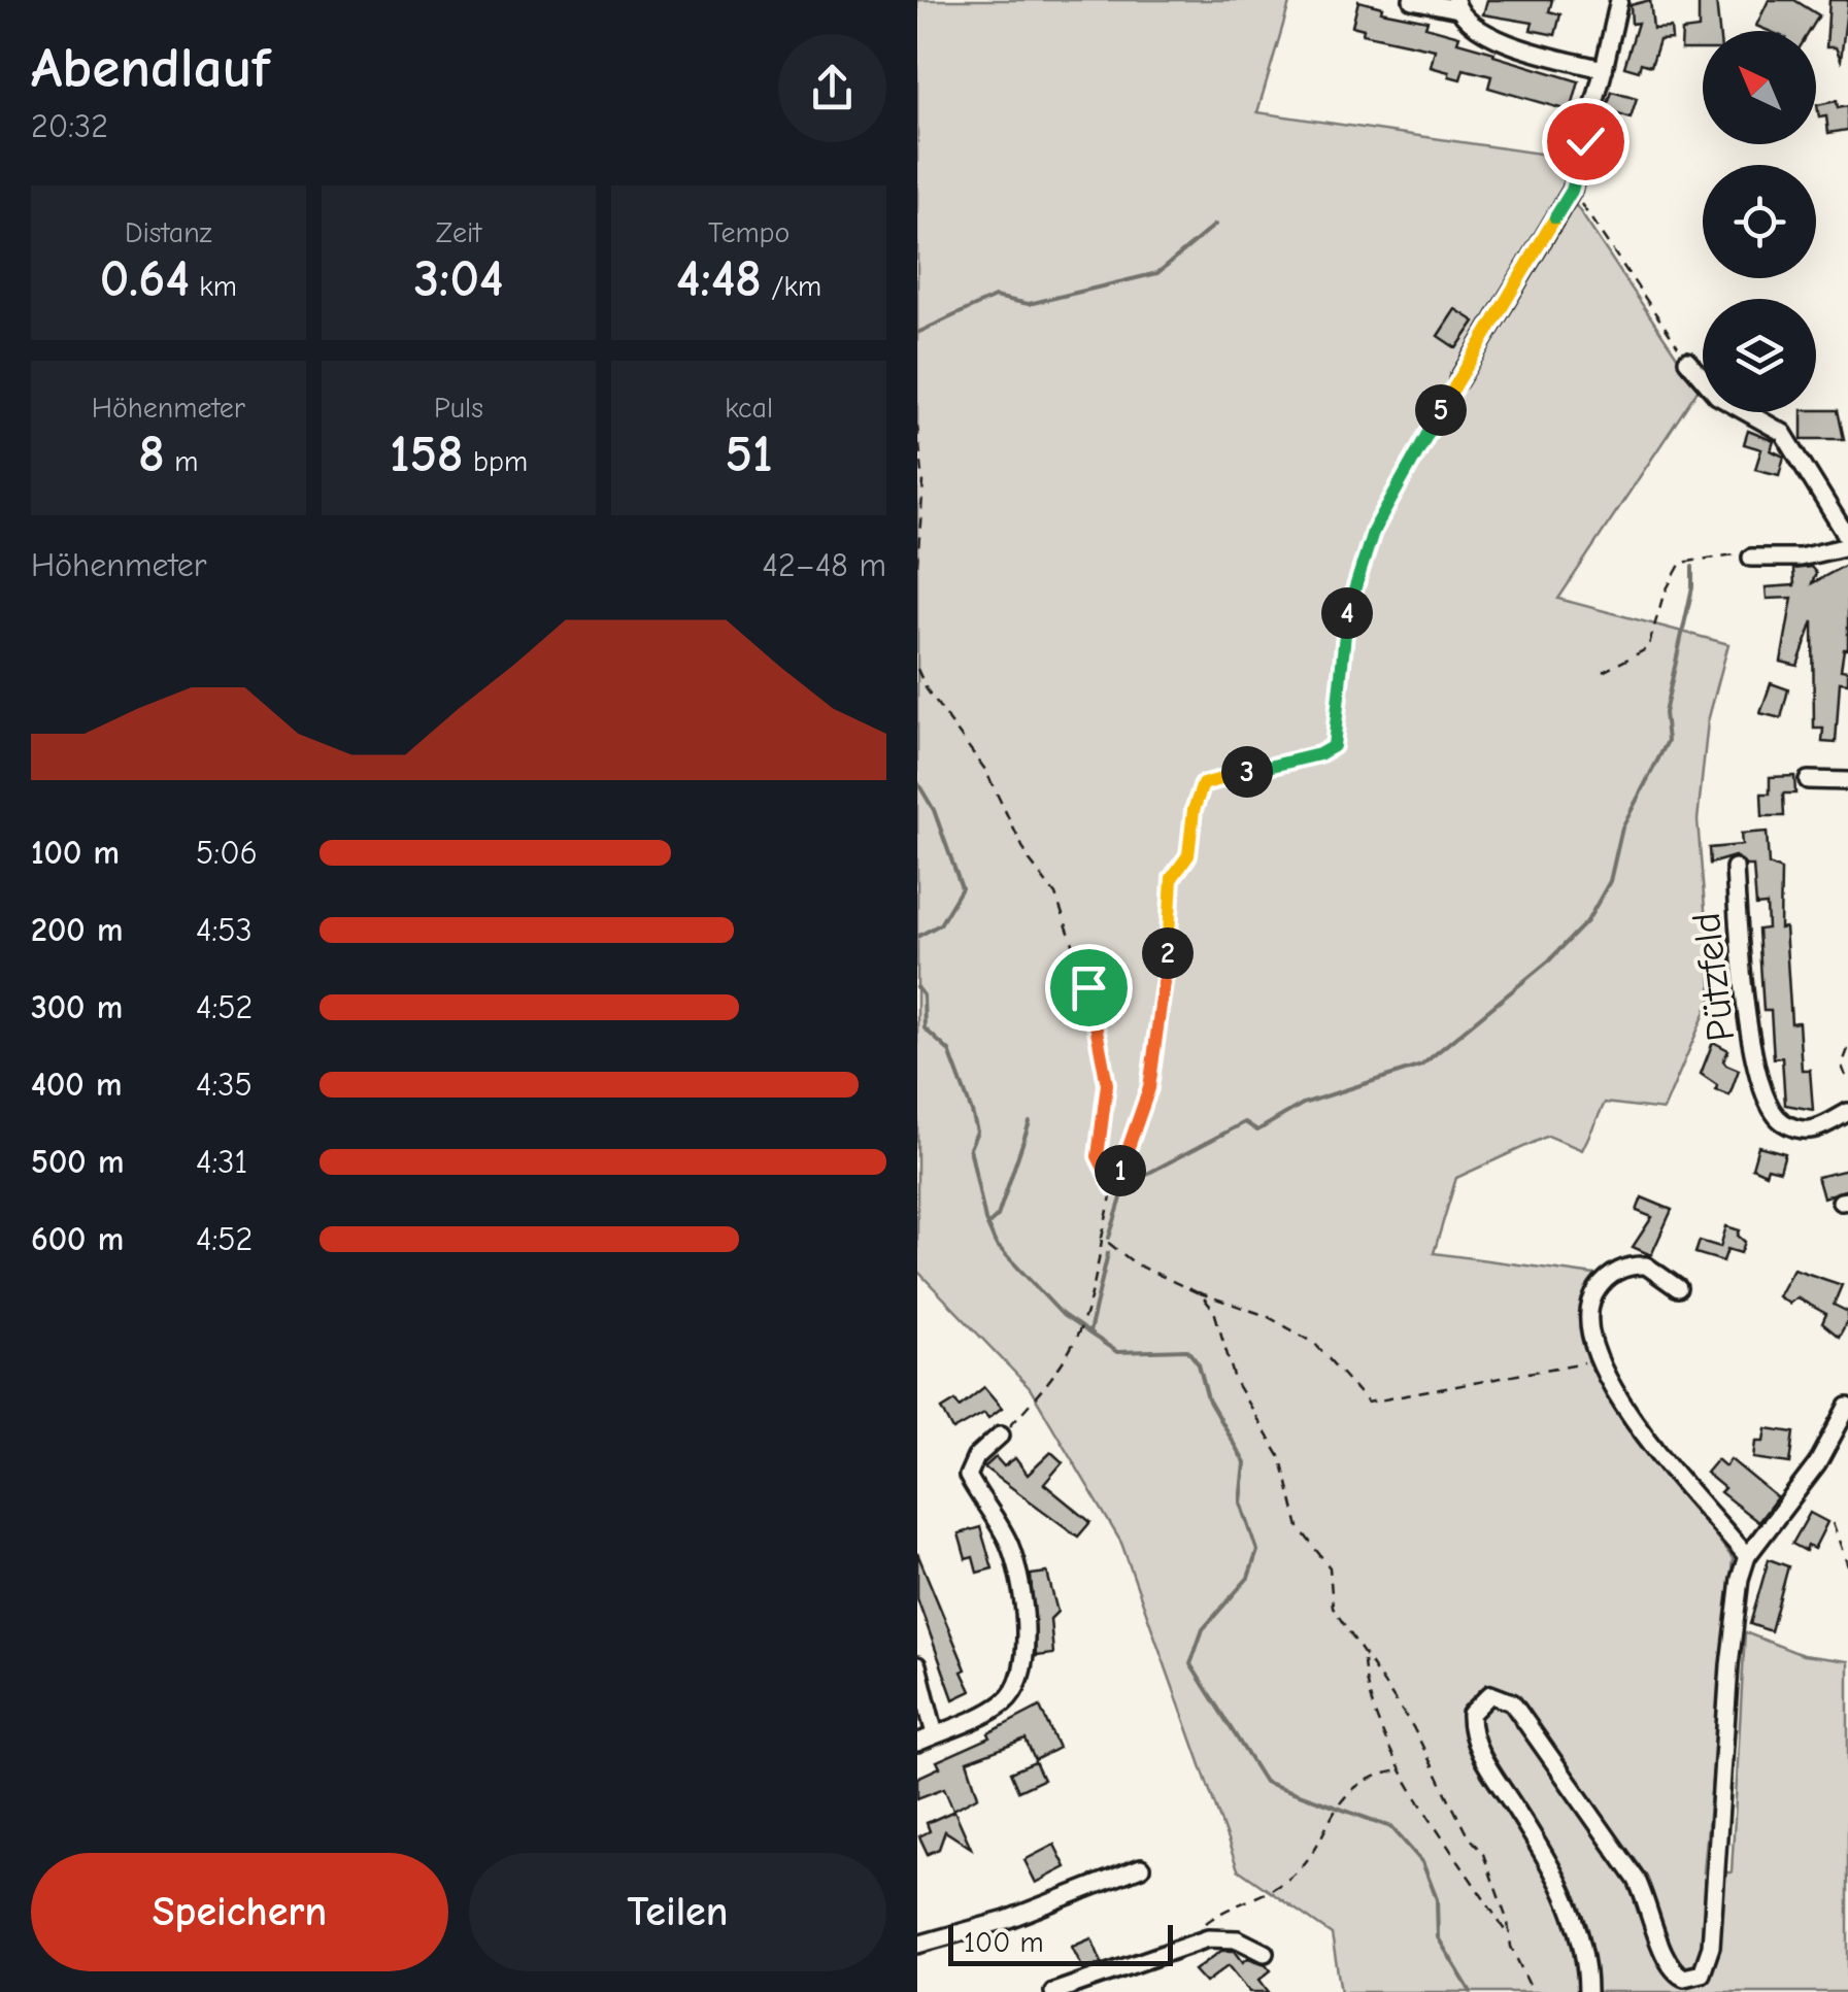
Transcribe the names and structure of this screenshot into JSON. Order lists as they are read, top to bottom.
{
  "streets": {
    "street": ["Pützfeld"]
  },
  "scale_bar": "100 m",
  "north": "top left",
  "page": {
    "heading": ["Abendlauf", "20:32"],
    "stats": [
      ["Distanz", "0.64 km"],
      ["Zeit", "3:04"],
      ["Tempo", "4:48 /km"],
      ["Höhenmeter", "8 m"],
      ["Puls", "158 bpm"],
      ["kcal", "51"]
    ],
    "pins": [
      "5",
      "4",
      "3",
      "2",
      "1"
    ],
    "chart": ["Höhenmeter", "42–48 m"],
    "list": [
      {
        "name": "100 m",
        "note": "5:06"
      },
      {
        "name": "200 m",
        "note": "4:53"
      },
      {
        "name": "300 m",
        "note": "4:52"
      },
      {
        "name": "400 m",
        "note": "4:35"
      },
      {
        "name": "500 m",
        "note": "4:31"
      },
      {
        "name": "600 m",
        "note": "4:52"
      }
    ],
    "buttons": ["Speichern", "Teilen"],
    "scale": "100 m"
  }
}
